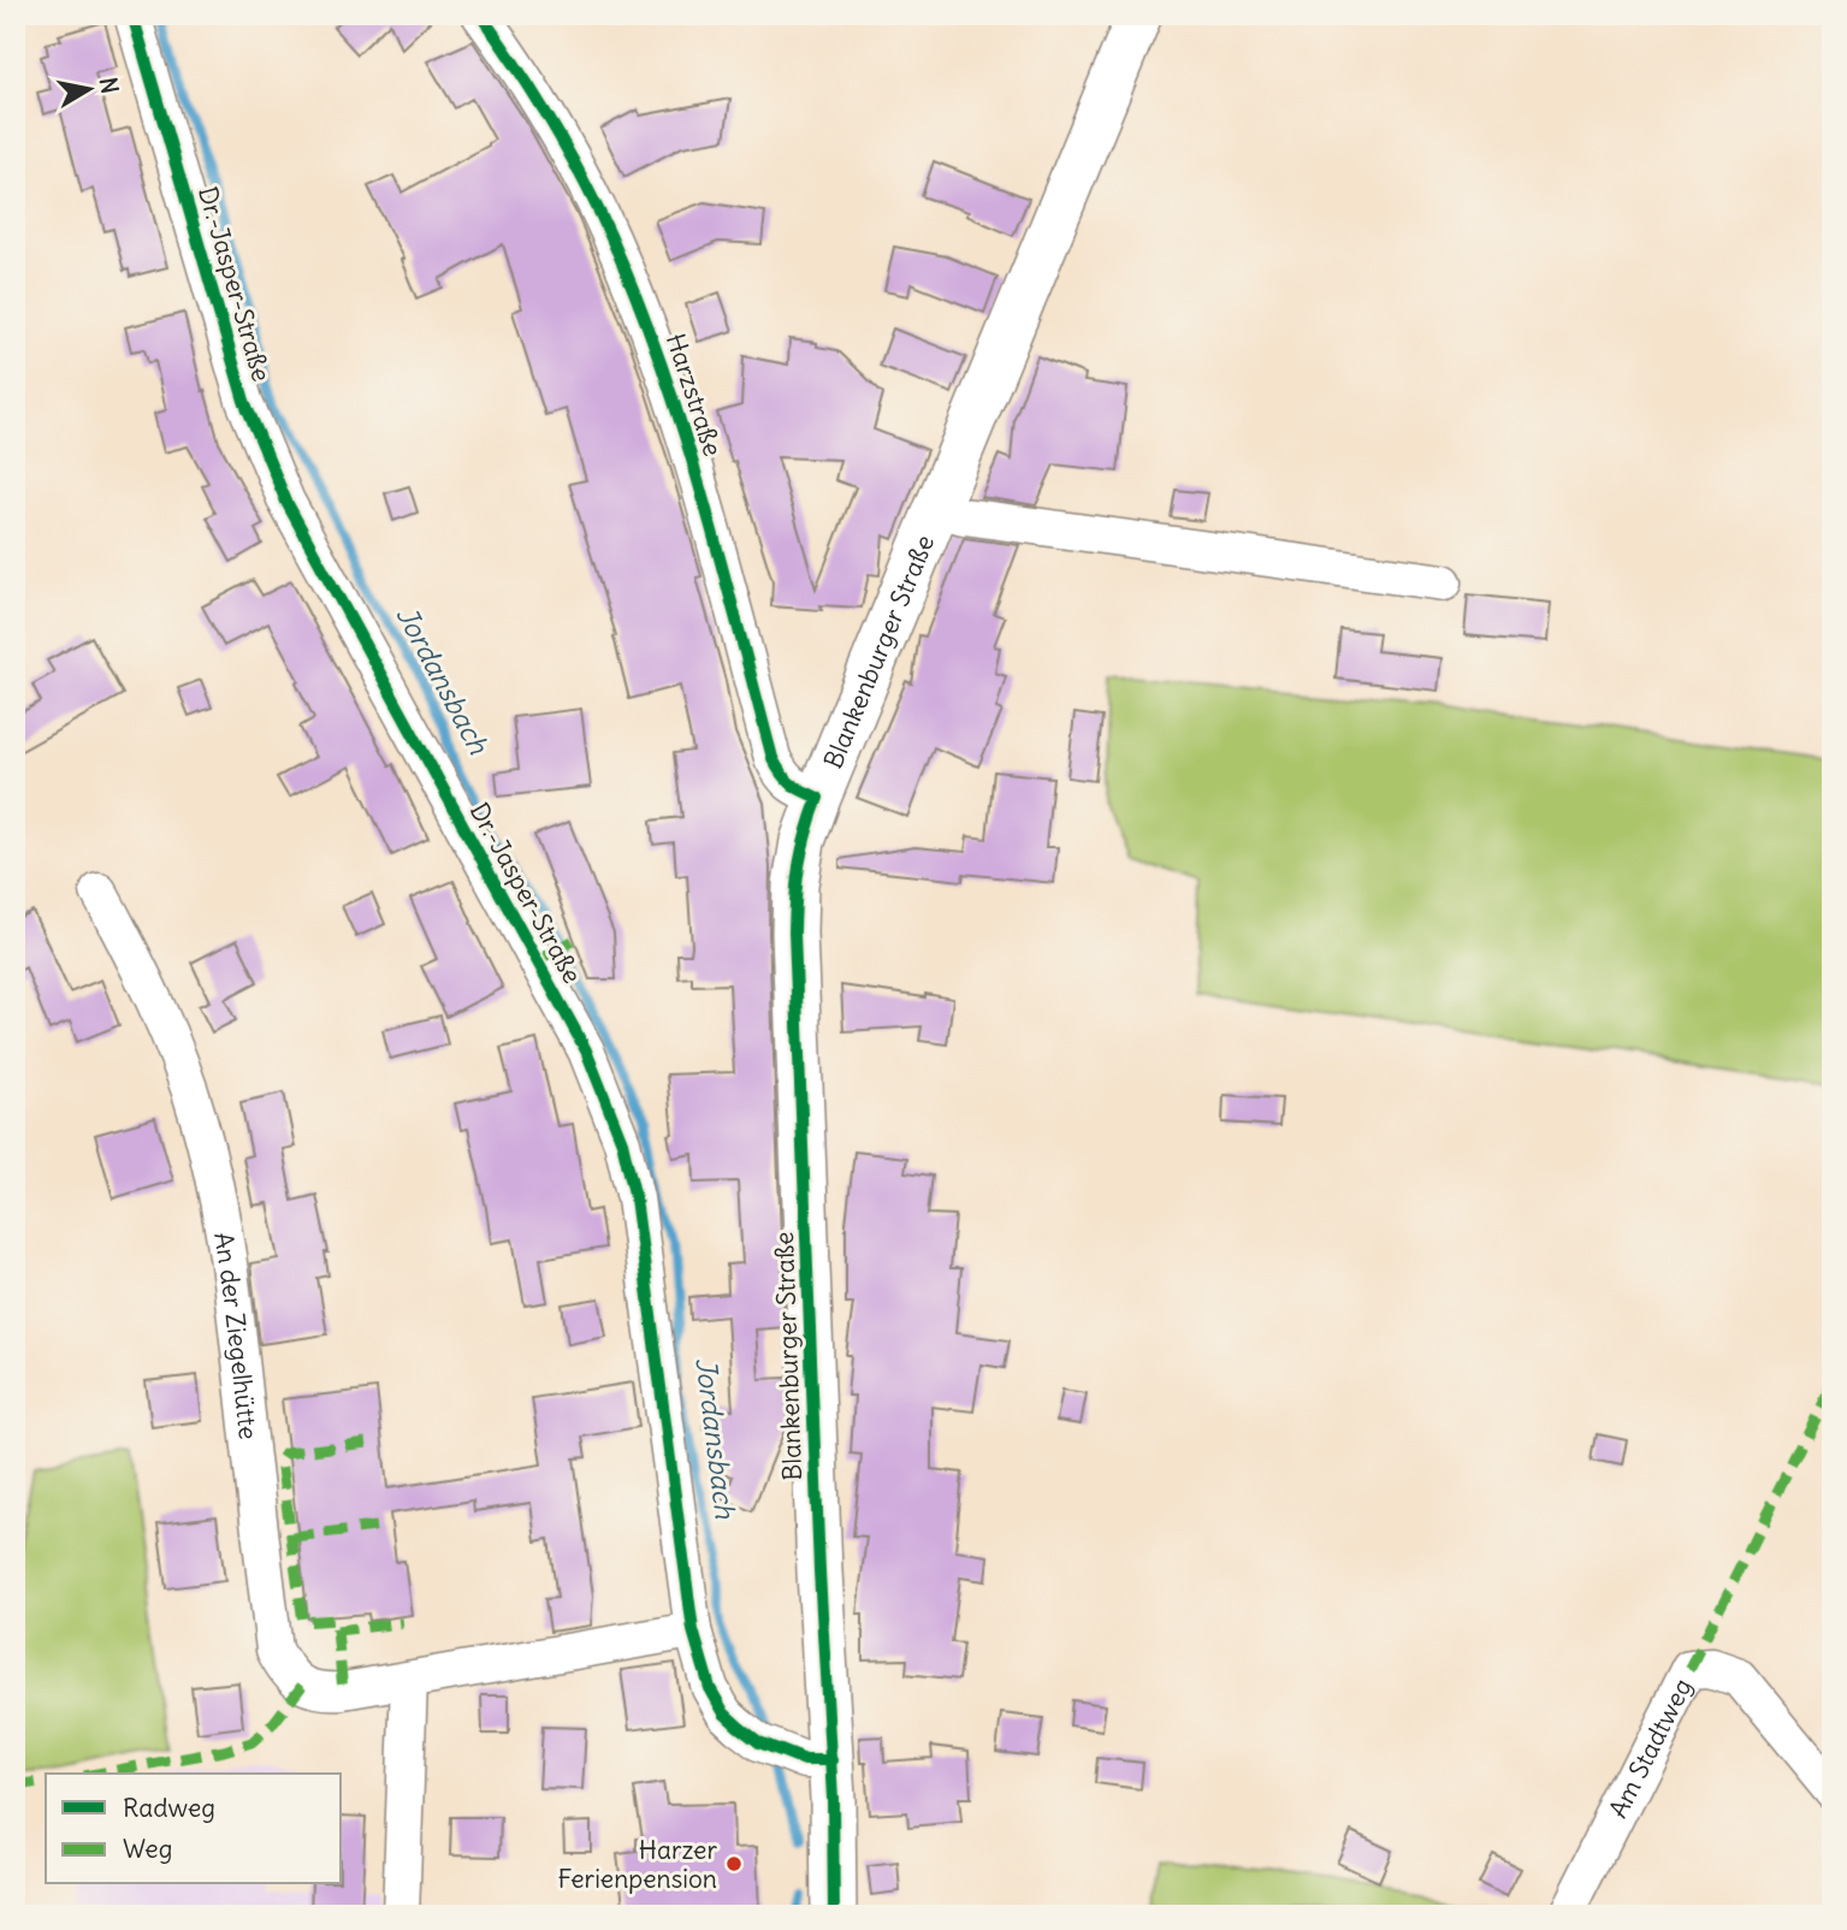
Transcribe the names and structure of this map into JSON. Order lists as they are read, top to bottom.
{
  "streets": {
    "main road": ["Blankenburger Straße"],
    "street": [
      "Dr.-Jasper-Straße",
      "Harzstraße",
      "An der Ziegelhütte",
      "Am Stadtweg"
    ]
  },
  "crossings": [
    ["Dr.-Jasper-Straße", "Blankenburger Straße"],
    ["Dr.-Jasper-Straße", "An der Ziegelhütte"],
    ["Harzstraße", "Blankenburger Straße"]
  ],
  "water": ["Jordansbach"],
  "places": ["Harzer Ferienpension"],
  "legend": ["Radweg", "Weg"],
  "north": "right"
}
